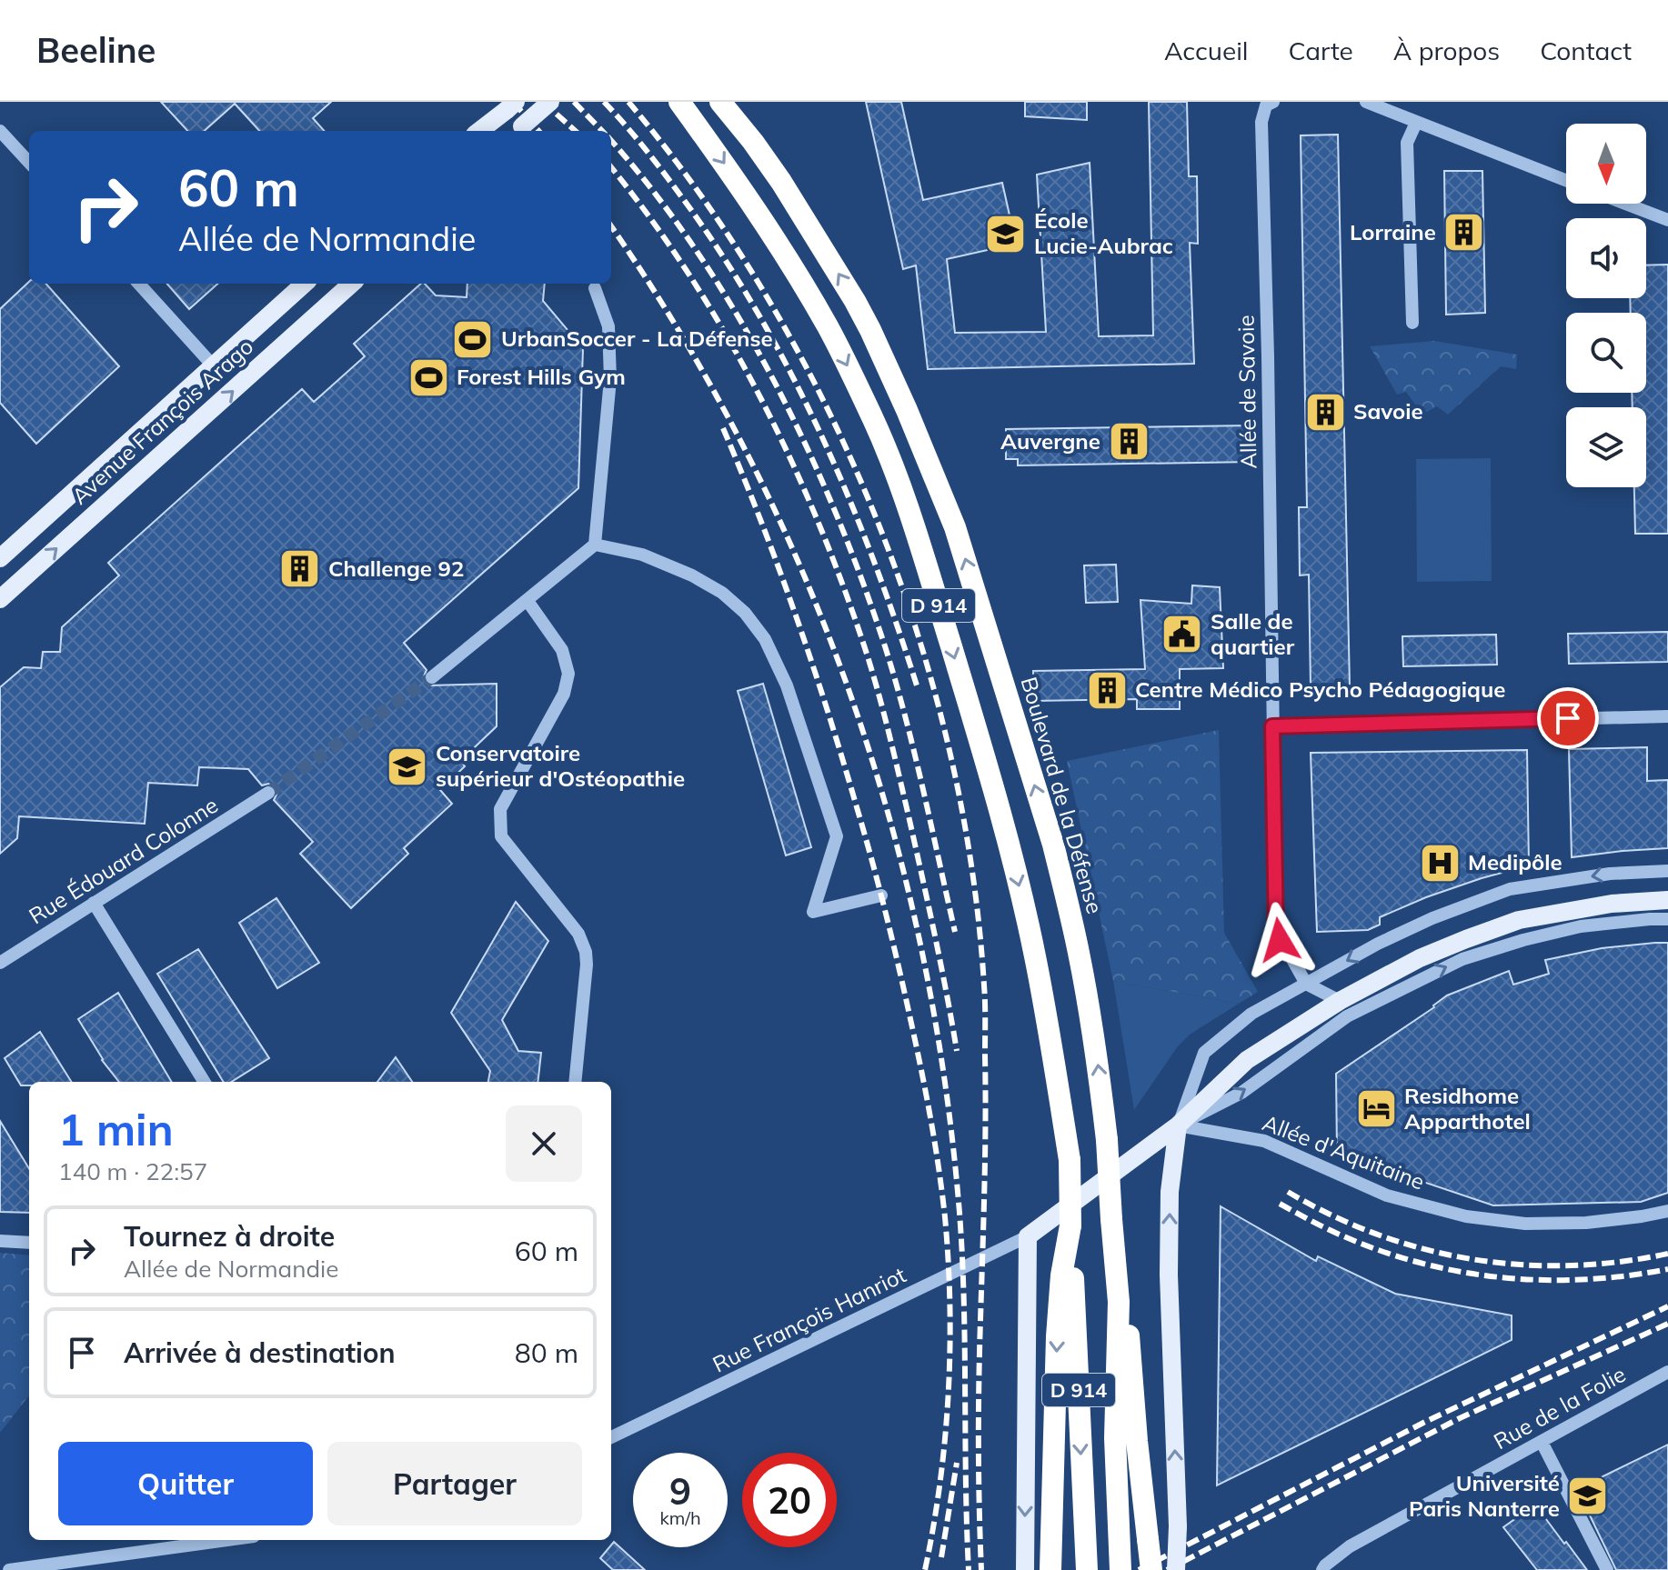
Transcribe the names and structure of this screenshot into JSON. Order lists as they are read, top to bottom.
{
  "streets": {
    "highway": ["D 914", "Boulevard de la Défense"],
    "main road": ["Avenue François Arago"],
    "street": [
      "Allée de Savoie",
      "Rue Édouard Colonne",
      "Allée d'Aquitaine",
      "Rue François Hanriot",
      "Rue de la Folie"
    ]
  },
  "places": {
    "building": [
      "Lorraine",
      "Savoie",
      "Auvergne",
      "Challenge 92",
      "Centre Médico Psycho Pédagogique"
    ],
    "school or university": ["École Lucie-Aubrac", "Conservatoire supérieur d'Ostéopathie", "Université Paris Nanterre"],
    "sports": ["UrbanSoccer - La Défense", "Forest Hills Gym"],
    "public building": ["Salle de quartier"],
    "hospital": ["Medipôle"],
    "hotel": ["Residhome Apparthotel"]
  },
  "north": "bottom",
  "page": {
    "header": "Beeline",
    "nav": [
      "Accueil",
      "Carte",
      "À propos",
      "Contact"
    ],
    "turn": ["60 m", "Allée de Normandie"],
    "heading": ["1 min", "140 m · 22:57"],
    "list": [
      {
        "name": "Tournez à droite",
        "note": "Allée de Normandie",
        "value": "60 m"
      },
      {
        "name": "Arrivée à destination",
        "value": "80 m"
      }
    ],
    "buttons": ["Quitter", "Partager"],
    "speed": "9 km/h",
    "limit": "20"
  }
}
